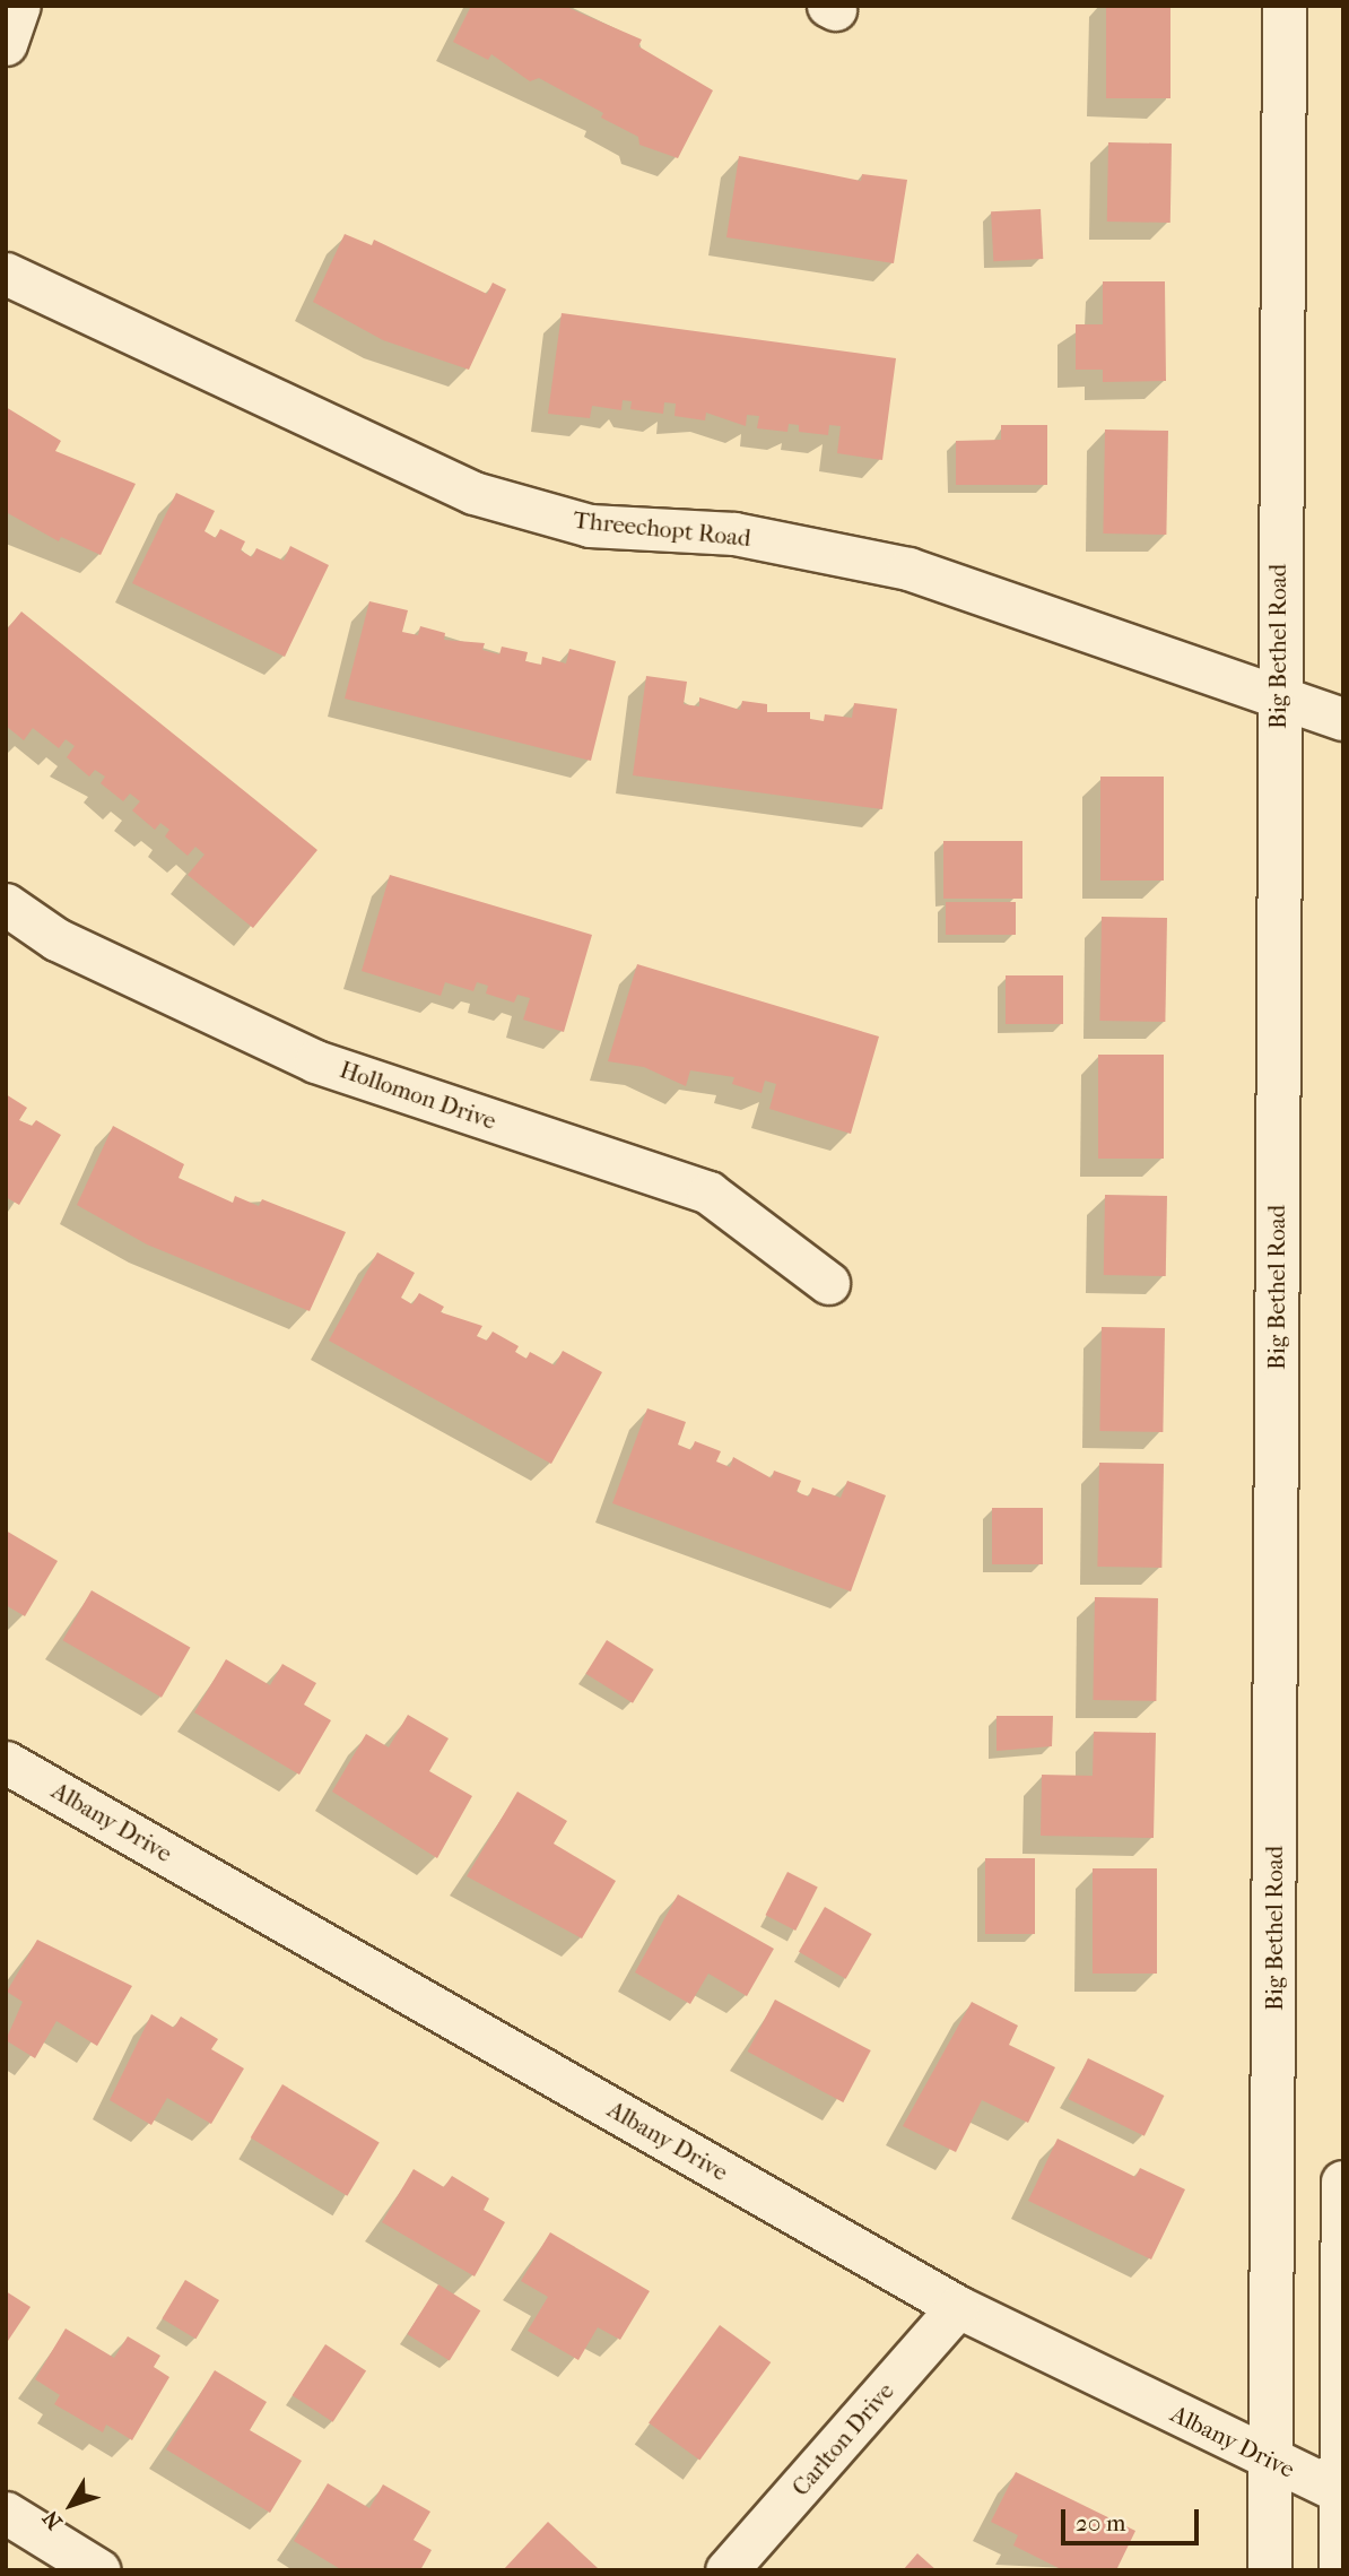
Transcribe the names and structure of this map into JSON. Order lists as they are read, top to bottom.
{
  "streets": {
    "main road": ["Big Bethel Road"],
    "street": [
      "Threechopt Road",
      "Hollomon Drive",
      "Albany Drive",
      "Carlton Drive"
    ]
  },
  "crossings": [
    ["Threechopt Road", "Big Bethel Road"],
    ["Big Bethel Road", "Albany Drive"],
    ["Albany Drive", "Carlton Drive"]
  ],
  "scale_bar": "20 m",
  "north": "bottom left"
}
